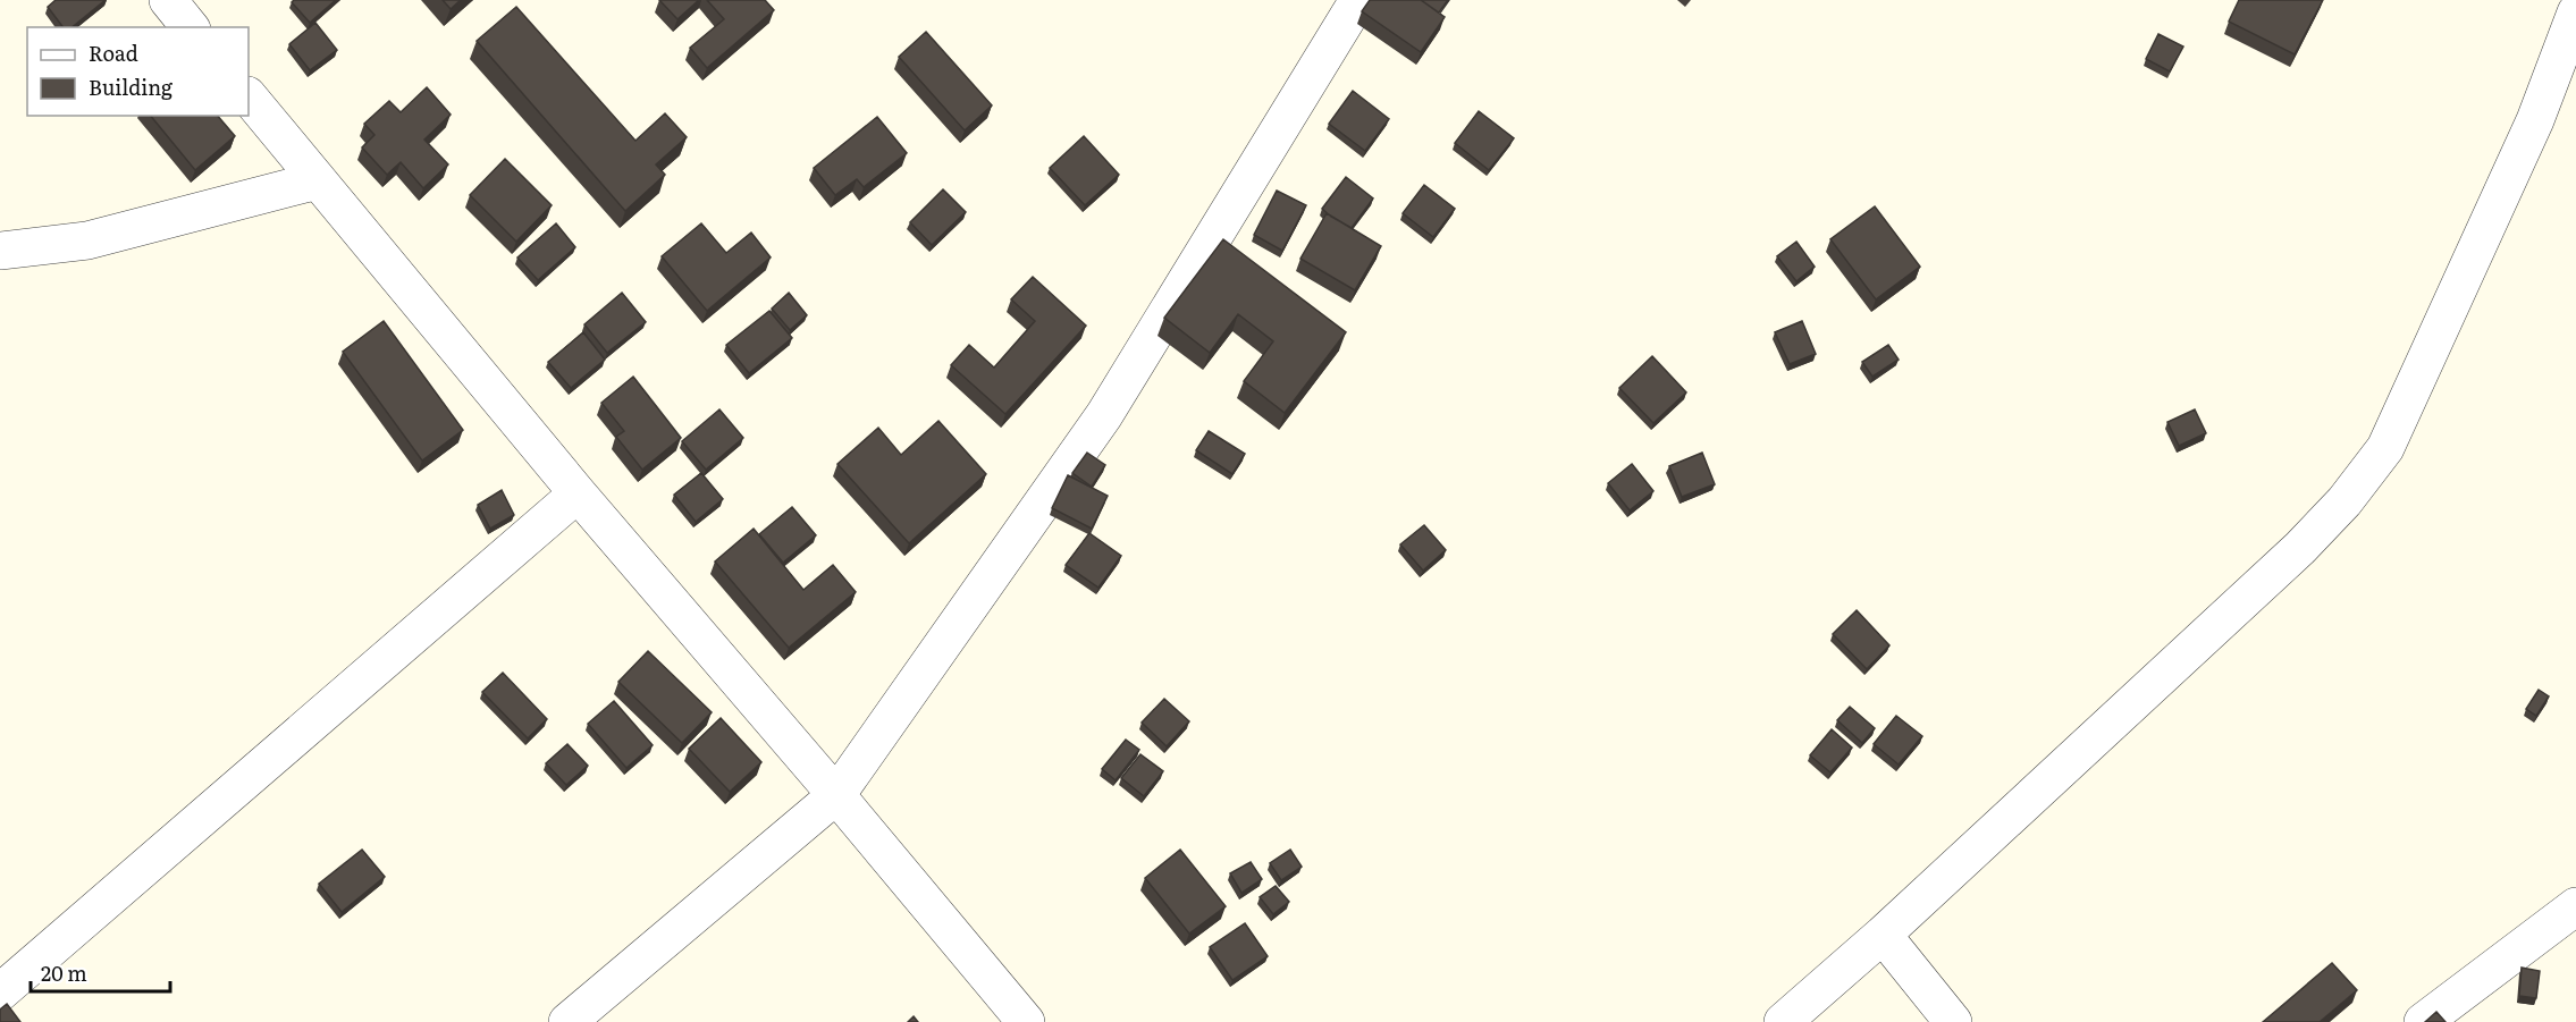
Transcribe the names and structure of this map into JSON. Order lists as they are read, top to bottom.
{
  "legend": ["Road", "Building"],
  "scale_bar": "20 m"
}
